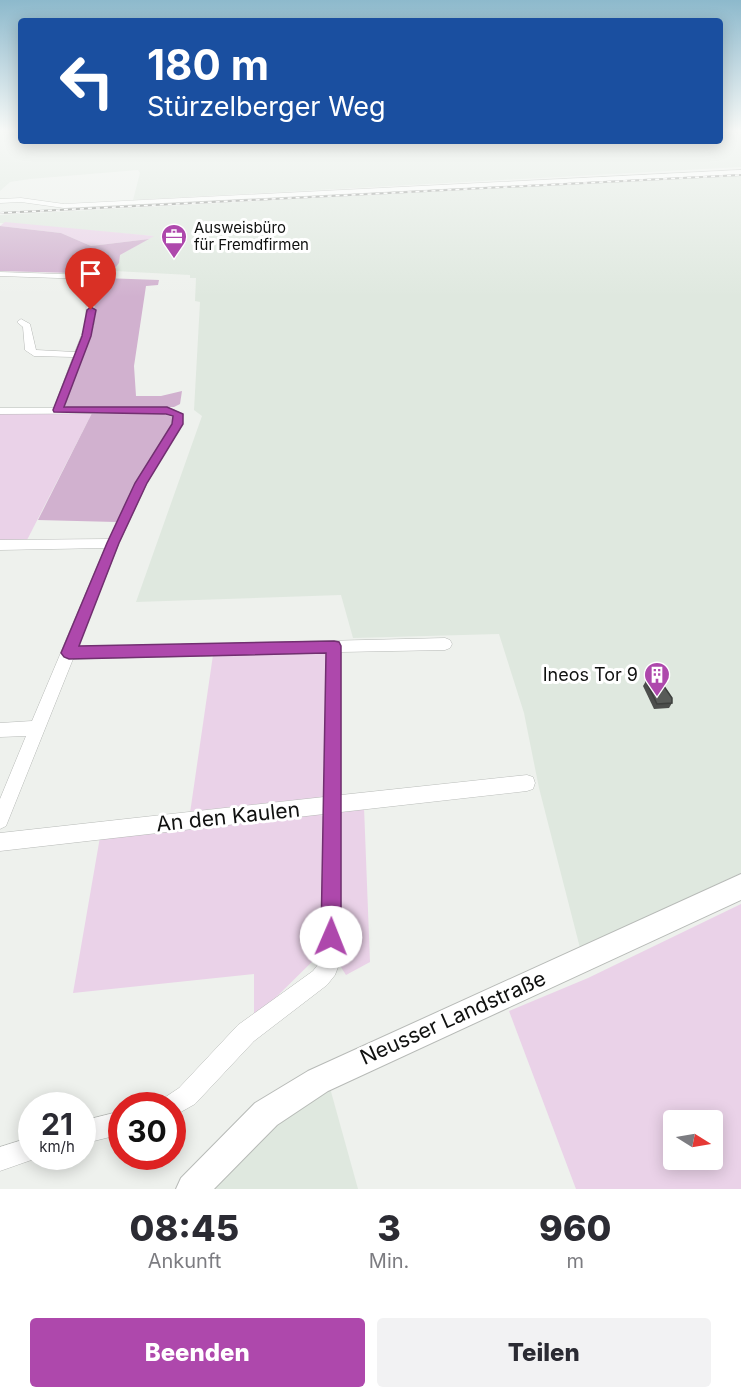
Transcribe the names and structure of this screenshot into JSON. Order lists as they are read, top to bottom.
{
  "streets": {
    "main road": ["Neusser Landstraße"],
    "street": ["An den Kaulen"]
  },
  "places": {
    "office": ["Ausweisbüro für Fremdfirmen"],
    "building": ["Ineos Tor 9"]
  },
  "north": "right",
  "page": {
    "turn": ["180 m", "Stürzelberger Weg"],
    "speed": "21 km/h",
    "limit": "30",
    "eta": [
      "08:45",
      "Ankunft",
      "3",
      "Min.",
      "960",
      "m"
    ],
    "buttons": ["Beenden", "Teilen"]
  }
}
